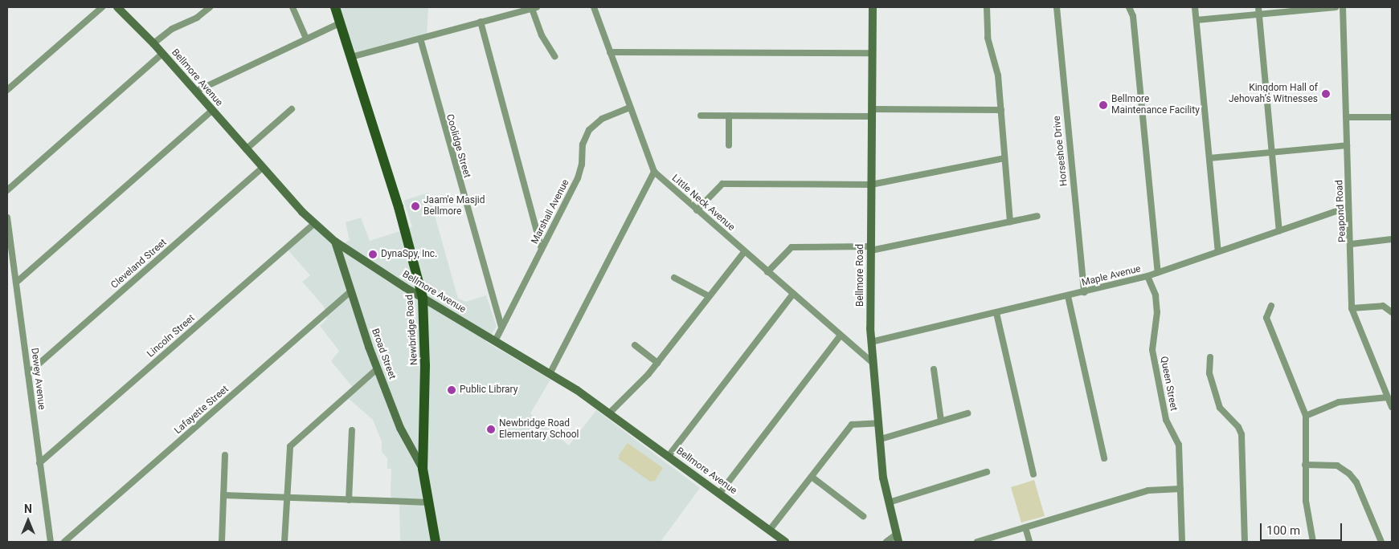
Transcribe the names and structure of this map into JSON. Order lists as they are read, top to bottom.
{
  "streets": {
    "main road": [
      "Bellmore Avenue",
      "Bellmore Road",
      "Newbridge Road",
      "Broad Street"
    ],
    "street": [
      "Coolidge Street",
      "Horseshoe Drive",
      "Little Neck Avenue",
      "Peapond Road",
      "Marshall Avenue",
      "Cleveland Street",
      "Maple Avenue",
      "Lincoln Street",
      "Dewey Avenue",
      "Queen Street",
      "Lafayette Street"
    ]
  },
  "crossings": [
    ["Bellmore Avenue", "Marshall Avenue"],
    ["Bellmore Avenue", "Cleveland Street"],
    ["Bellmore Avenue", "Newbridge Road"],
    ["Bellmore Avenue", "Lincoln Street"],
    ["Bellmore Avenue", "Broad Street"],
    ["Coolidge Street", "Marshall Avenue"],
    ["Horseshoe Drive", "Maple Avenue"],
    ["Little Neck Avenue", "Marshall Avenue"],
    ["Little Neck Avenue", "Bellmore Road"],
    ["Peapond Road", "Maple Avenue"],
    ["Cleveland Street", "Dewey Avenue"],
    ["Bellmore Road", "Maple Avenue"],
    ["Maple Avenue", "Queen Street"],
    ["Newbridge Road", "Broad Street"],
    ["Lincoln Street", "Dewey Avenue"],
    ["Broad Street", "Lafayette Street"]
  ],
  "places": [
    "Kingdom Hall of Jehovah’s Witnesses",
    "Bellmore Maintenance Facility",
    "Jaam'e Masjid Bellmore",
    "DynaSpy, Inc.",
    "Public Library",
    "Newbridge Road Elementary School"
  ],
  "scale_bar": "100 m",
  "north": "top"
}
